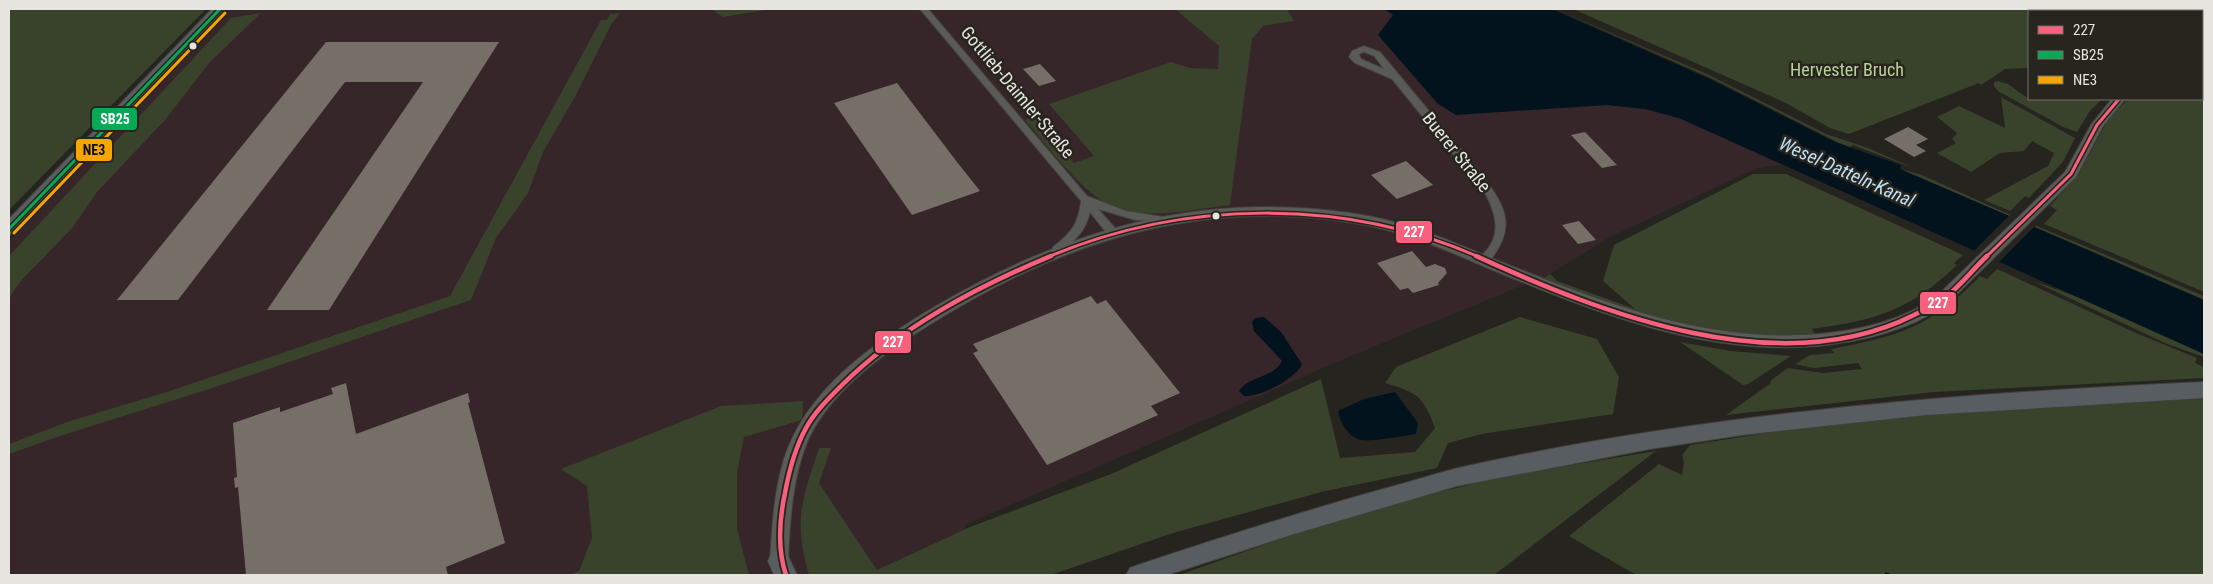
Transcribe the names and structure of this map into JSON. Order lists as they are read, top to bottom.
{
  "streets": {
    "street": ["Gottlieb-Daimler-Straße", "Buerer Straße"]
  },
  "water": ["Wesel-Datteln-Kanal"],
  "parks": ["Hervester Bruch"],
  "lines": ["transit line SB25", "transit line NE3", "transit line 227"],
  "legend": ["227", "SB25", "NE3"]
}
